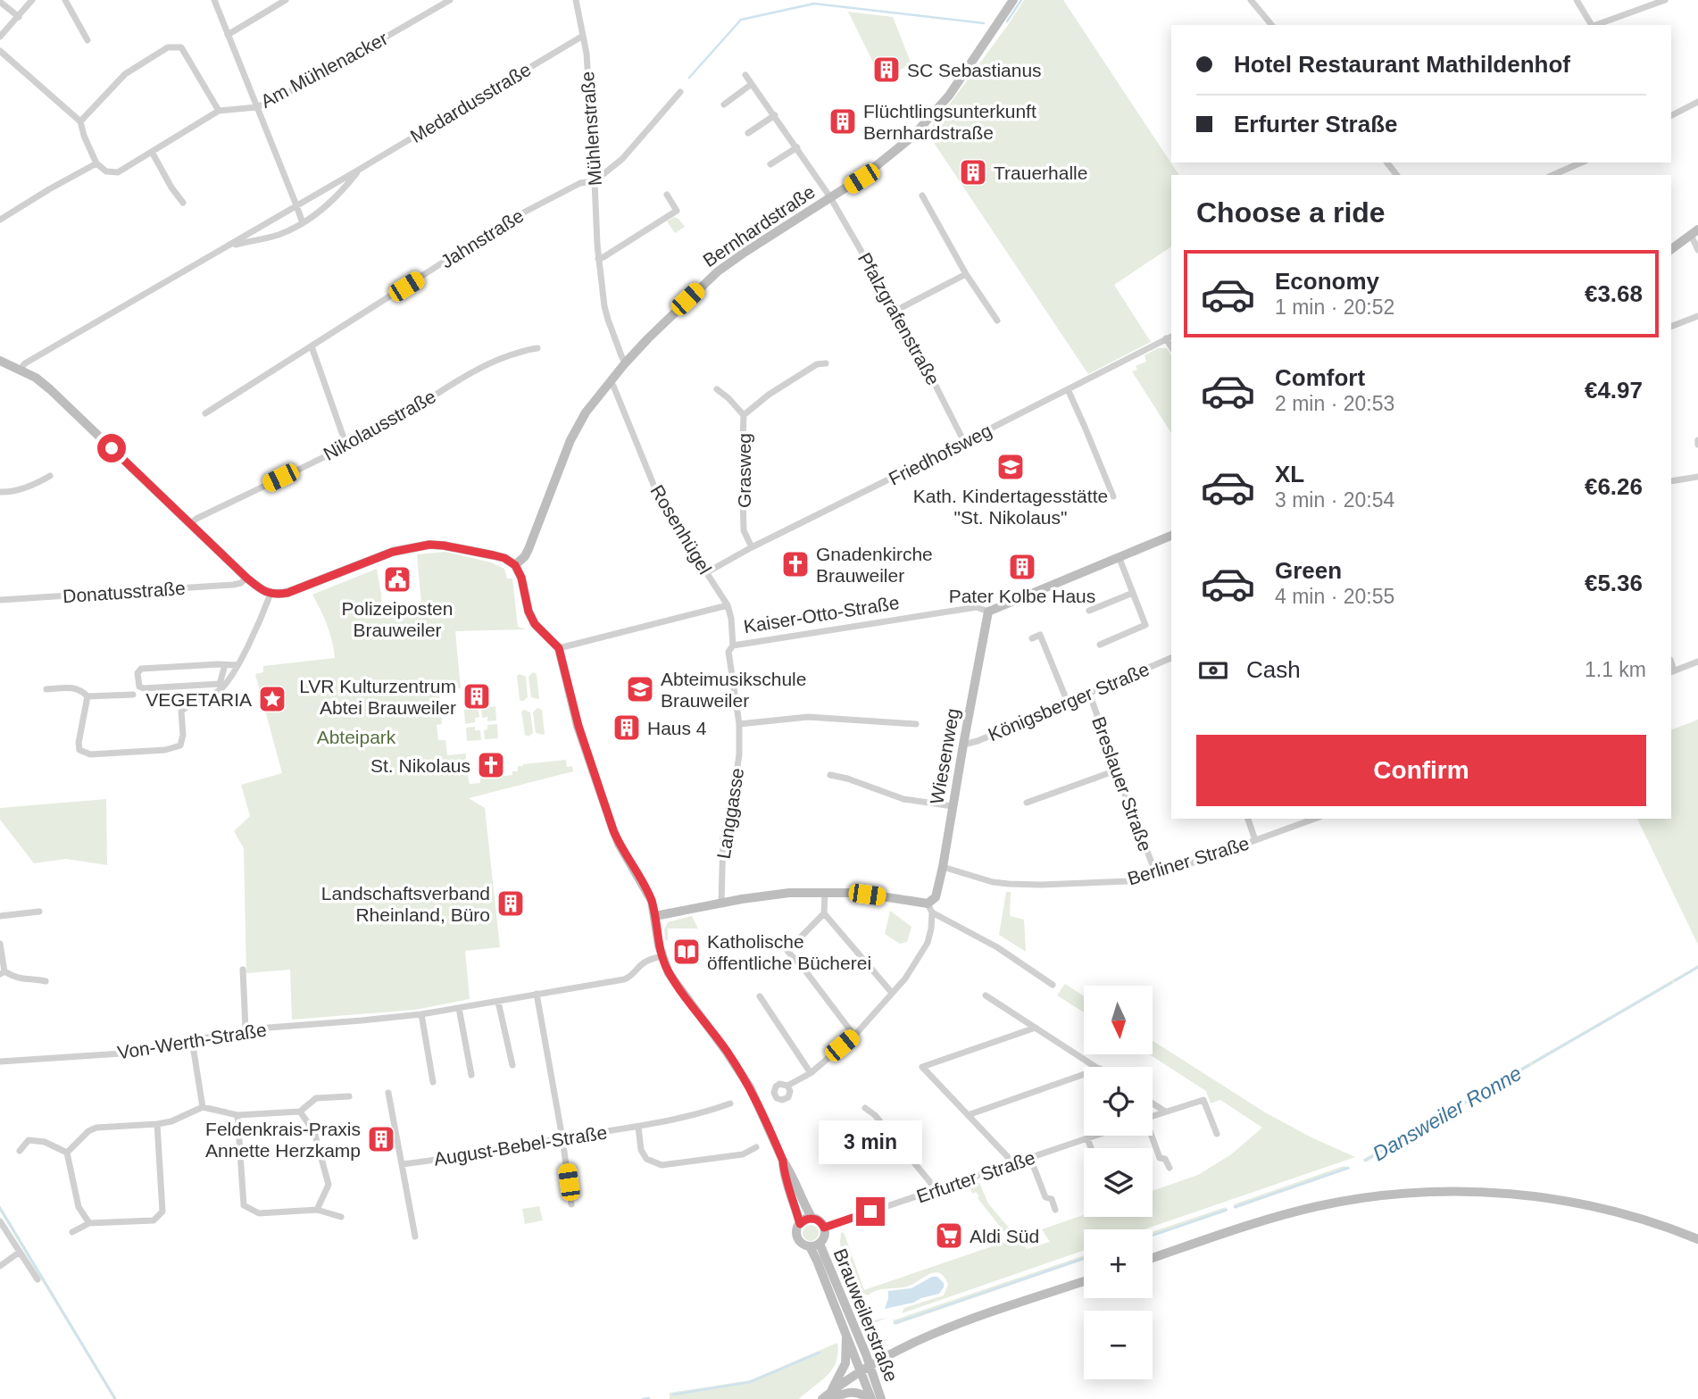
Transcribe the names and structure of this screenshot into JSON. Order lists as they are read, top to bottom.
{
  "streets": {
    "street": [
      "Am Mühlenacker",
      "Medardusstraße",
      "Mühlenstraße",
      "Bernhardstraße",
      "Jahnstraße",
      "Pfalzgrafenstraße",
      "Nikolausstraße",
      "Friedhofsweg",
      "Grasweg",
      "Rosenhügel",
      "Donatusstraße",
      "Kaiser-Otto-Straße",
      "Königsberger Straße",
      "Wiesenweg",
      "Breslauer Straße",
      "Langgasse",
      "Berliner Straße",
      "Von-Werth-Straße",
      "August-Bebel-Straße",
      "Erfurter Straße",
      "Brauweilerstraße"
    ]
  },
  "crossings": [
    ["Medardusstraße", "Mühlenstraße"],
    ["Mühlenstraße", "Bernhardstraße"],
    ["Mühlenstraße", "Jahnstraße"],
    ["Bernhardstraße", "Pfalzgrafenstraße"],
    ["Bernhardstraße", "Rosenhügel"],
    ["Pfalzgrafenstraße", "Friedhofsweg"],
    ["Friedhofsweg", "Grasweg"],
    ["Friedhofsweg", "Rosenhügel"],
    ["Rosenhügel", "Kaiser-Otto-Straße"],
    ["Kaiser-Otto-Straße", "Wiesenweg"],
    ["Kaiser-Otto-Straße", "Langgasse"],
    ["Königsberger Straße", "Wiesenweg"],
    ["Königsberger Straße", "Breslauer Straße"],
    ["Wiesenweg", "Berliner Straße"],
    ["Breslauer Straße", "Berliner Straße"],
    ["Erfurter Straße", "Brauweilerstraße"]
  ],
  "water": ["Dansweiler Ronne"],
  "parks": ["Abteipark"],
  "places": {
    "building": [
      "SC Sebastianus",
      "Flüchtlingsunterkunft Bernhardstraße",
      "Trauerhalle",
      "Pater Kolbe Haus",
      "LVR Kulturzentrum Abtei Brauweiler",
      "Haus 4",
      "Landschaftsverband Rheinland, Büro",
      "Feldenkrais-Praxis Annette Herzkamp"
    ],
    "school or university": ["Kath. Kindertagesstätte \"St. Nikolaus\"", "Abteimusikschule Brauweiler"],
    "church": ["Gnadenkirche Brauweiler", "St. Nikolaus"],
    "public building": ["Polizeiposten Brauweiler"],
    "place": ["VEGETARIA"],
    "library": ["Katholische öffentliche Bücherei"],
    "supermarket": ["Aldi Süd"]
  },
  "north": "bottom",
  "page": {
    "banner": ["Hotel Restaurant Mathildenhof", "Erfurter Straße"],
    "heading": "Choose a ride",
    "list": [
      {
        "name": "Economy",
        "note": "1 min · 20:52",
        "value": "€3.68"
      },
      {
        "name": "Comfort",
        "note": "2 min · 20:53",
        "value": "€4.97"
      },
      {
        "name": "XL",
        "note": "3 min · 20:54",
        "value": "€6.26"
      },
      {
        "name": "Green",
        "note": "4 min · 20:55",
        "value": "€5.36"
      }
    ],
    "pay": ["Cash", "1.1 km"],
    "buttons": "Confirm",
    "map_buttons": ["+", "−"],
    "bubble": "3 min"
  }
}
